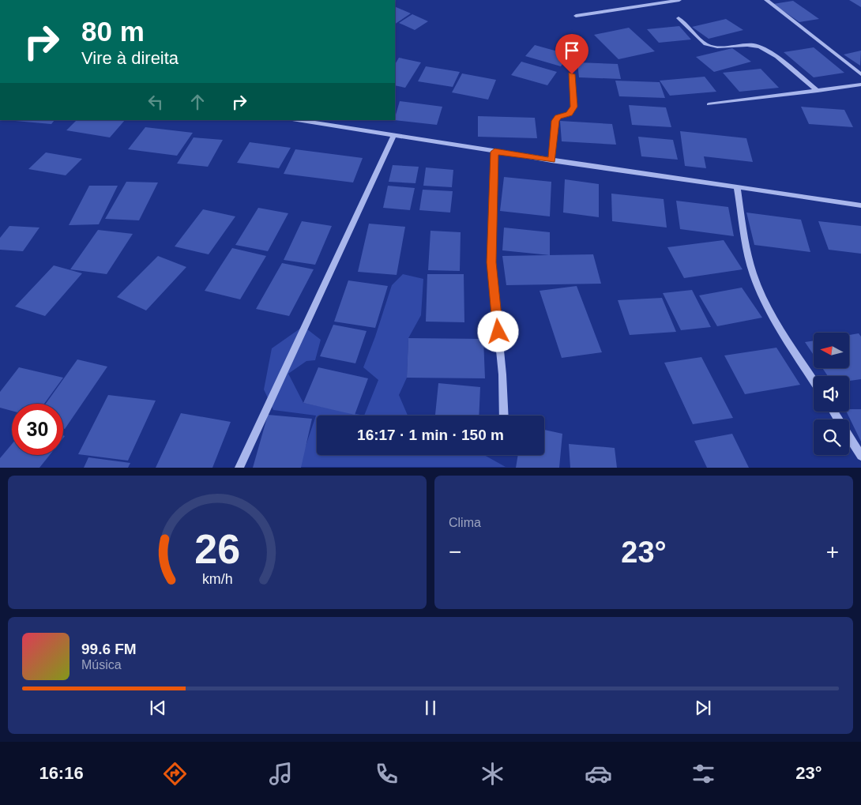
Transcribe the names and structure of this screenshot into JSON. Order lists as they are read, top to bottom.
{
  "north": "left",
  "page": {
    "turn": ["80 m", "Vire à direita"],
    "limit": "30",
    "trip": "16:17 · 1 min · 150 m",
    "tile": "Clima",
    "heat": ["−", "23°", "+"],
    "song": ["99.6 FM", "Música"],
    "tabs": ["16:16", "23°"],
    "gauge": ["26", "km/h"]
  }
}
